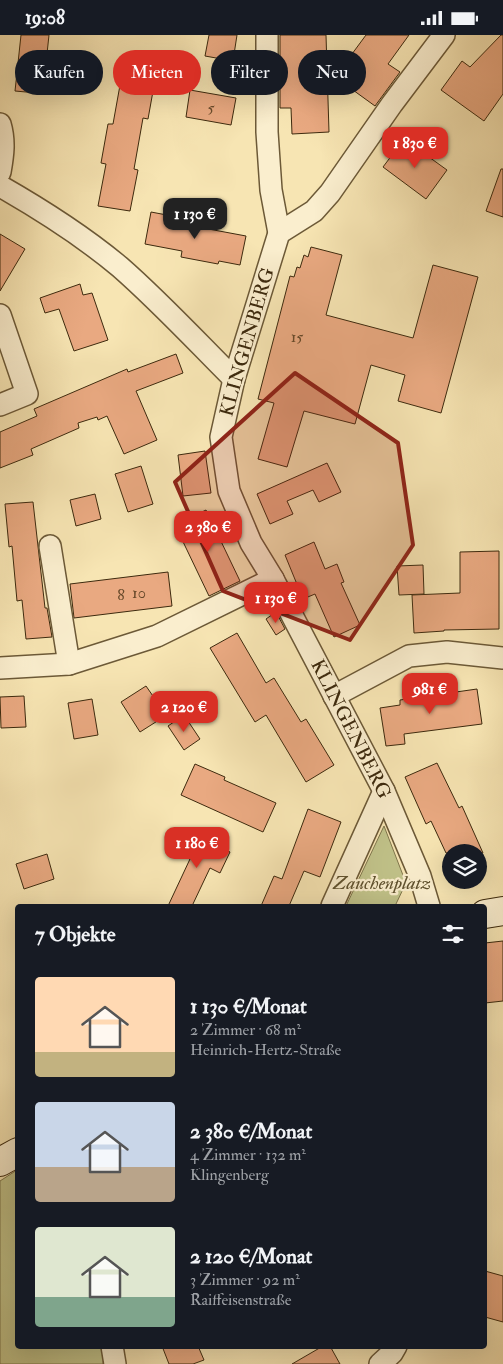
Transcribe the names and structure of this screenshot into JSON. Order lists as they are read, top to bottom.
{
  "streets": {
    "street": ["KLINGENBERG"]
  },
  "parks": ["Zauchenplatz"],
  "house_numbers": [
    "5",
    "15",
    "10",
    "8"
  ],
  "page": {
    "status": "19:08",
    "chip": [
      "Kaufen",
      "Mieten",
      "Filter",
      "Neu"
    ],
    "price": [
      "1 830 €",
      "1 130 €",
      "2 380 €",
      "1 130 €",
      "981 €",
      "2 120 €",
      "1 180 €"
    ],
    "heading": "7 Objekte",
    "list": [
      {
        "name": "1 130 €/Monat",
        "note": "2 Zimmer · 68 m² · Heinrich-Hertz-Straße"
      },
      {
        "name": "2 380 €/Monat",
        "note": "4 Zimmer · 132 m² · Klingenberg"
      },
      {
        "name": "2 120 €/Monat",
        "note": "3 Zimmer · 92 m² · Raiffeisenstraße"
      }
    ]
  }
}
